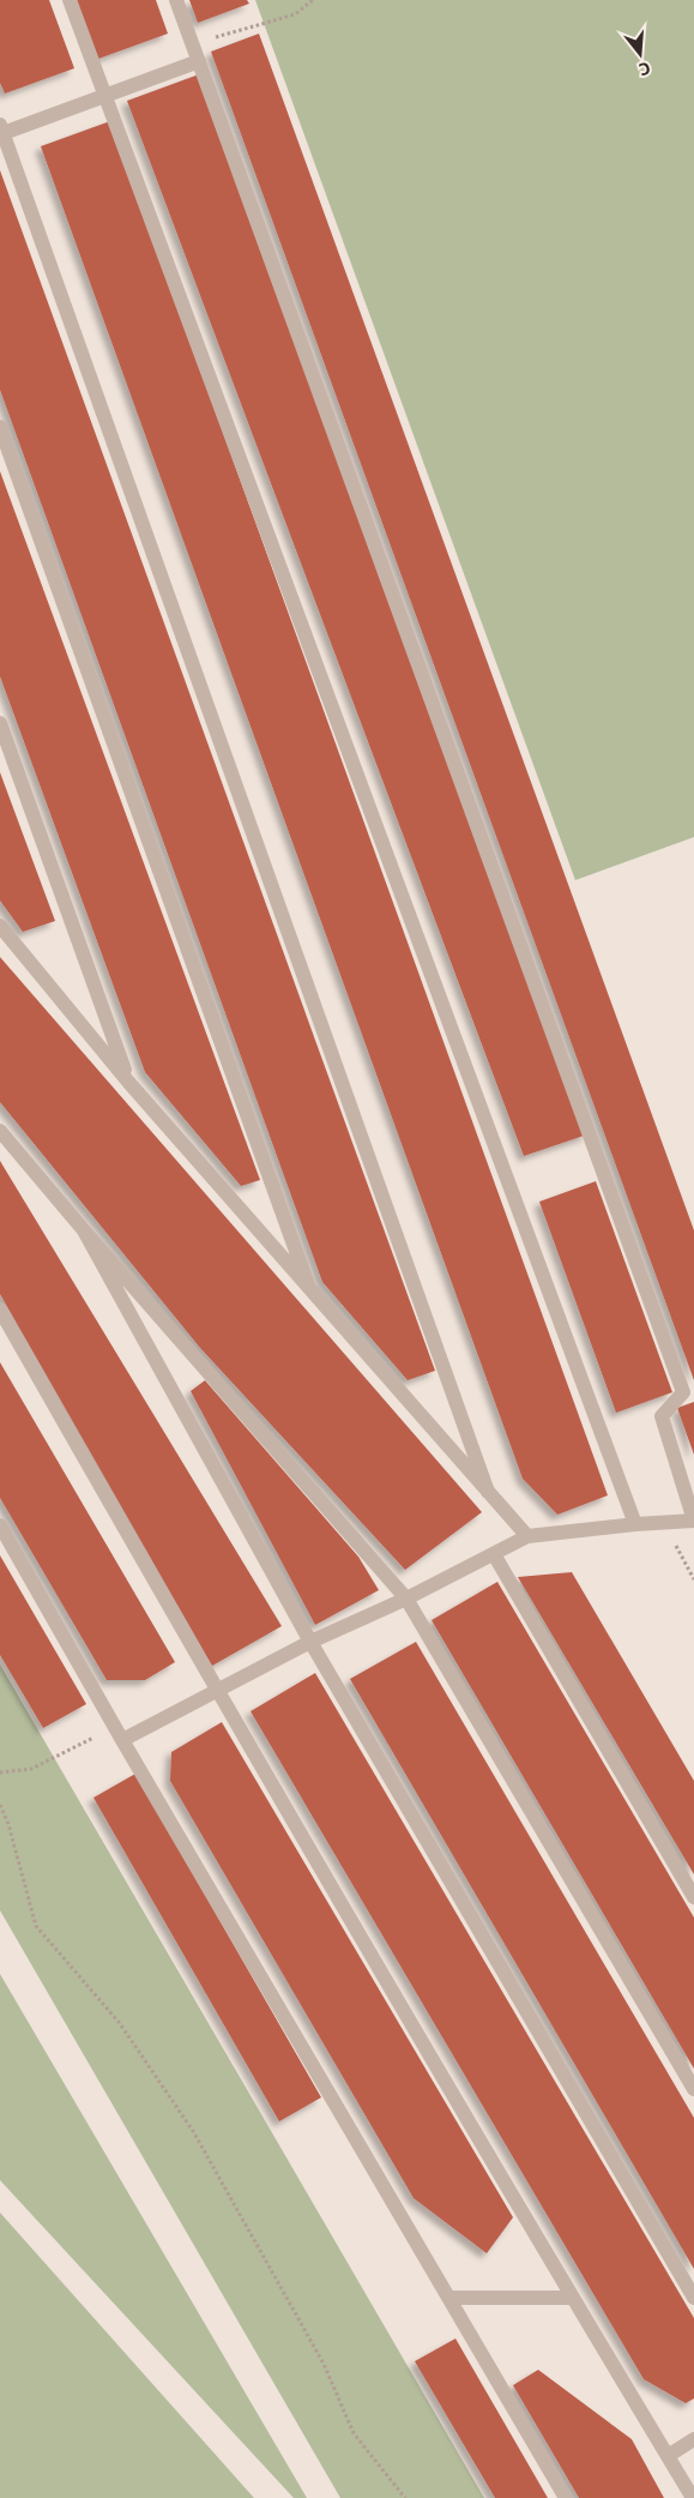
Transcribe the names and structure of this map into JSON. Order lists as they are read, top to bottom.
{
  "north": "bottom"
}
